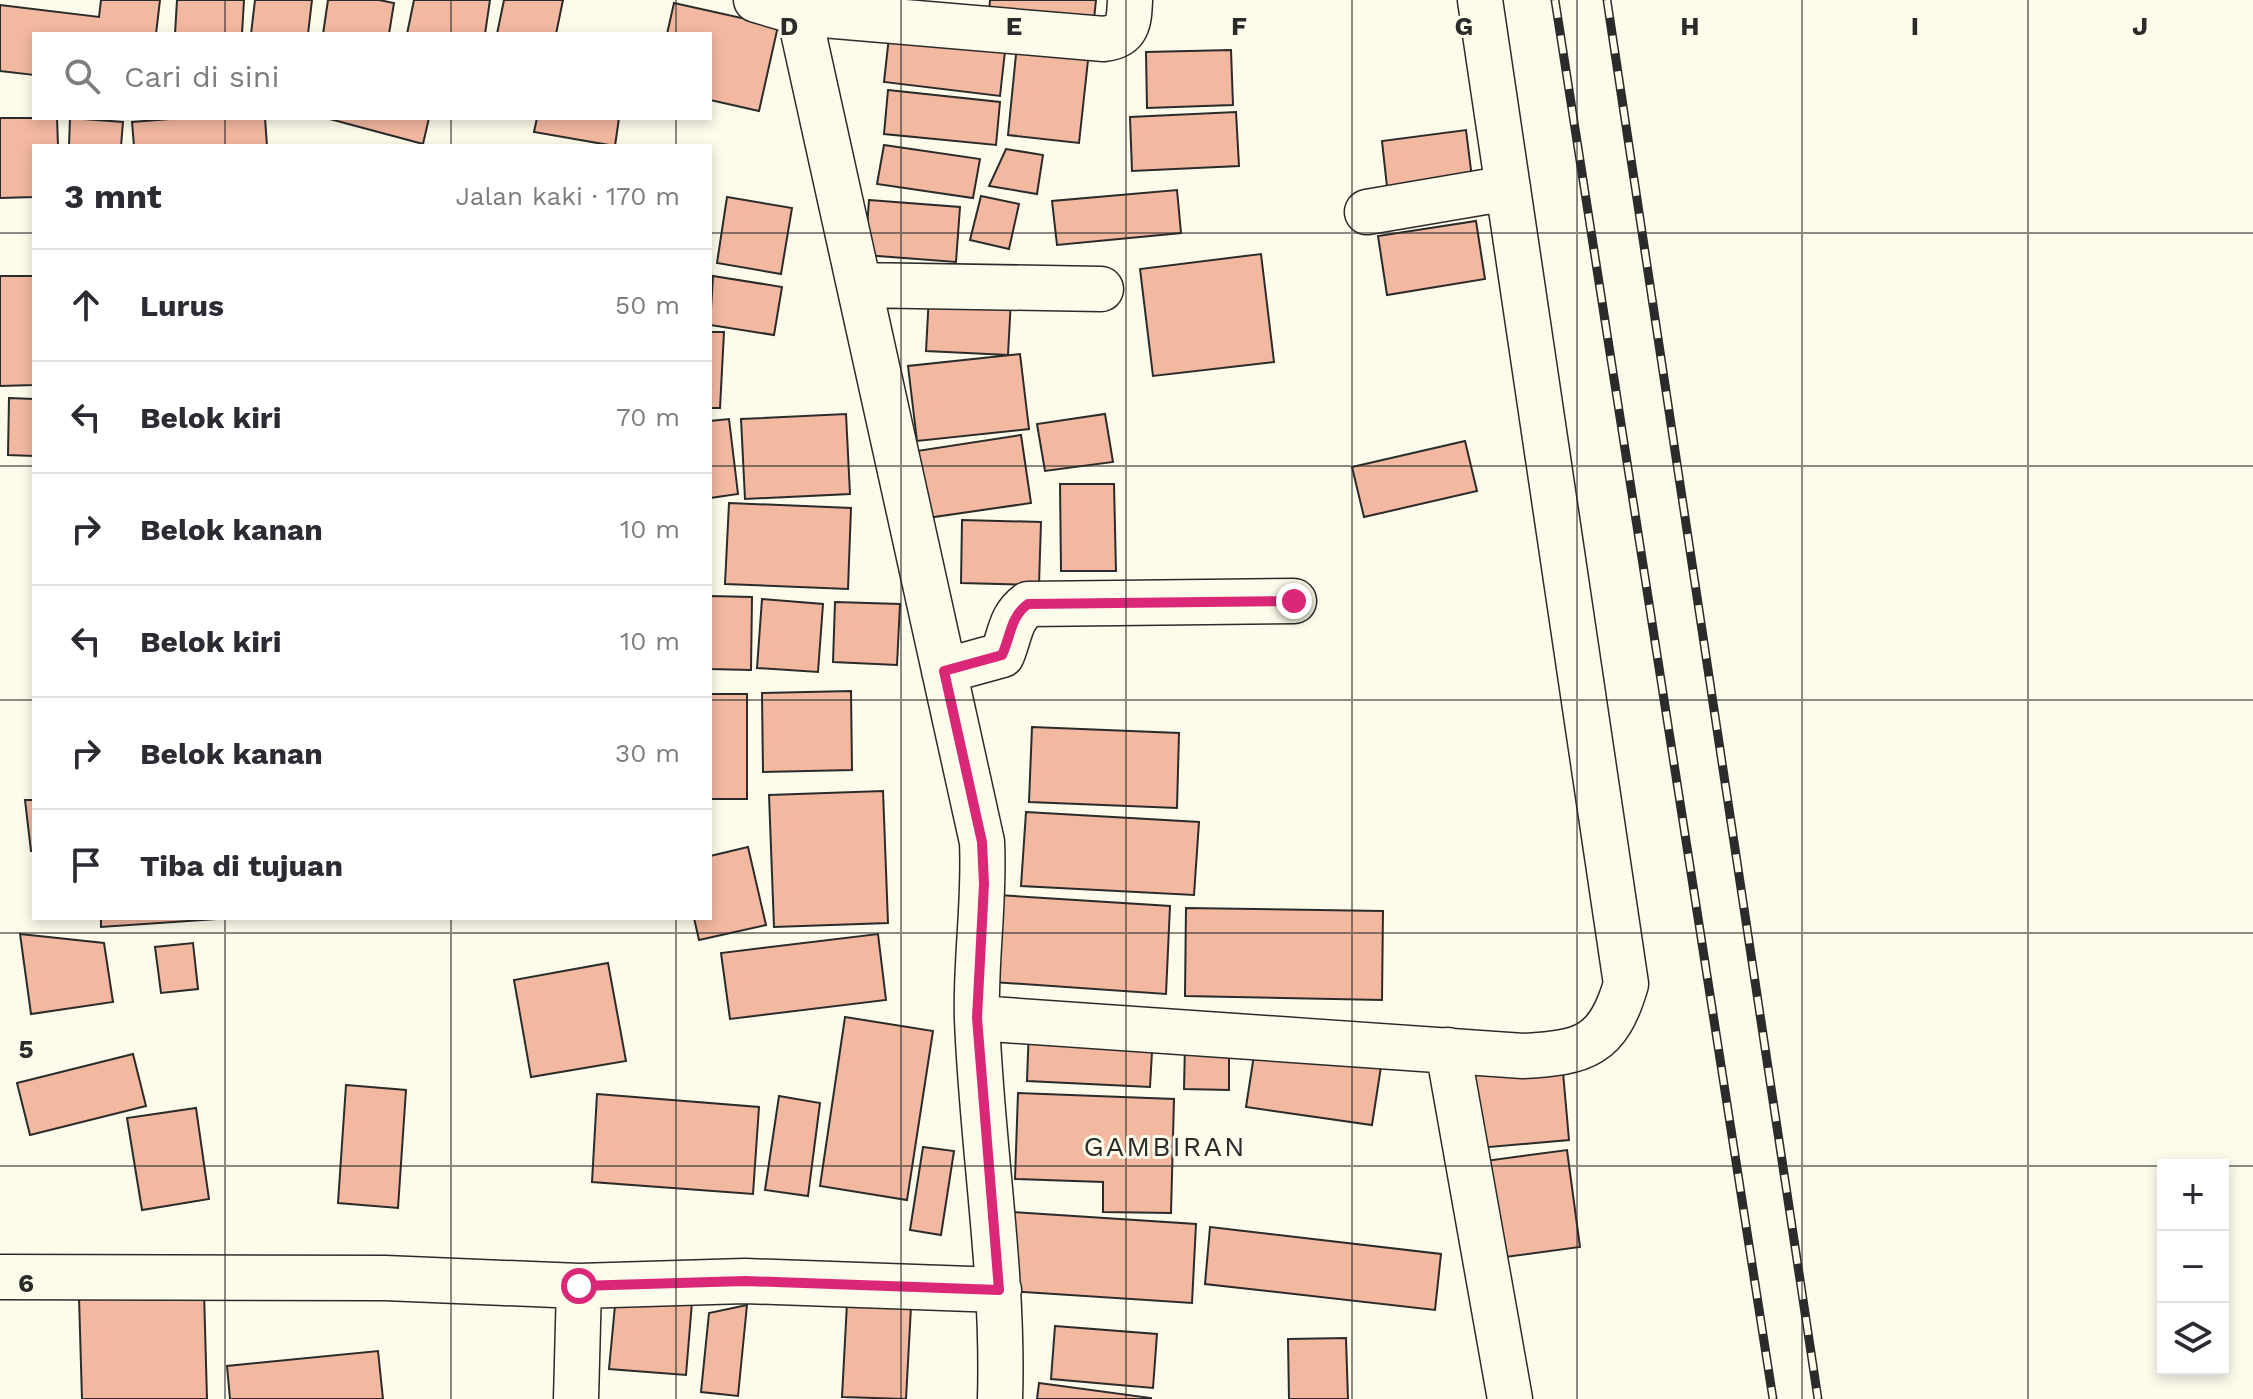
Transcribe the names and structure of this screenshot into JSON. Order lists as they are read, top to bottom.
{
  "districts": ["GAMBIRAN"],
  "page": {
    "search": "Cari di sini",
    "heading": ["3 mnt", "Jalan kaki · 170 m"],
    "list": [
      ["Lurus", "50 m"],
      ["Belok kiri", "70 m"],
      ["Belok kanan", "10 m"],
      ["Belok kiri", "10 m"],
      ["Belok kanan", "30 m"],
      "Tiba di tujuan"
    ],
    "map_buttons": ["+", "−"]
  },
  "grid": {
    "columns": [
      "D",
      "E",
      "F",
      "G",
      "H",
      "I",
      "J"
    ],
    "rows": ["5", "6"]
  }
}
